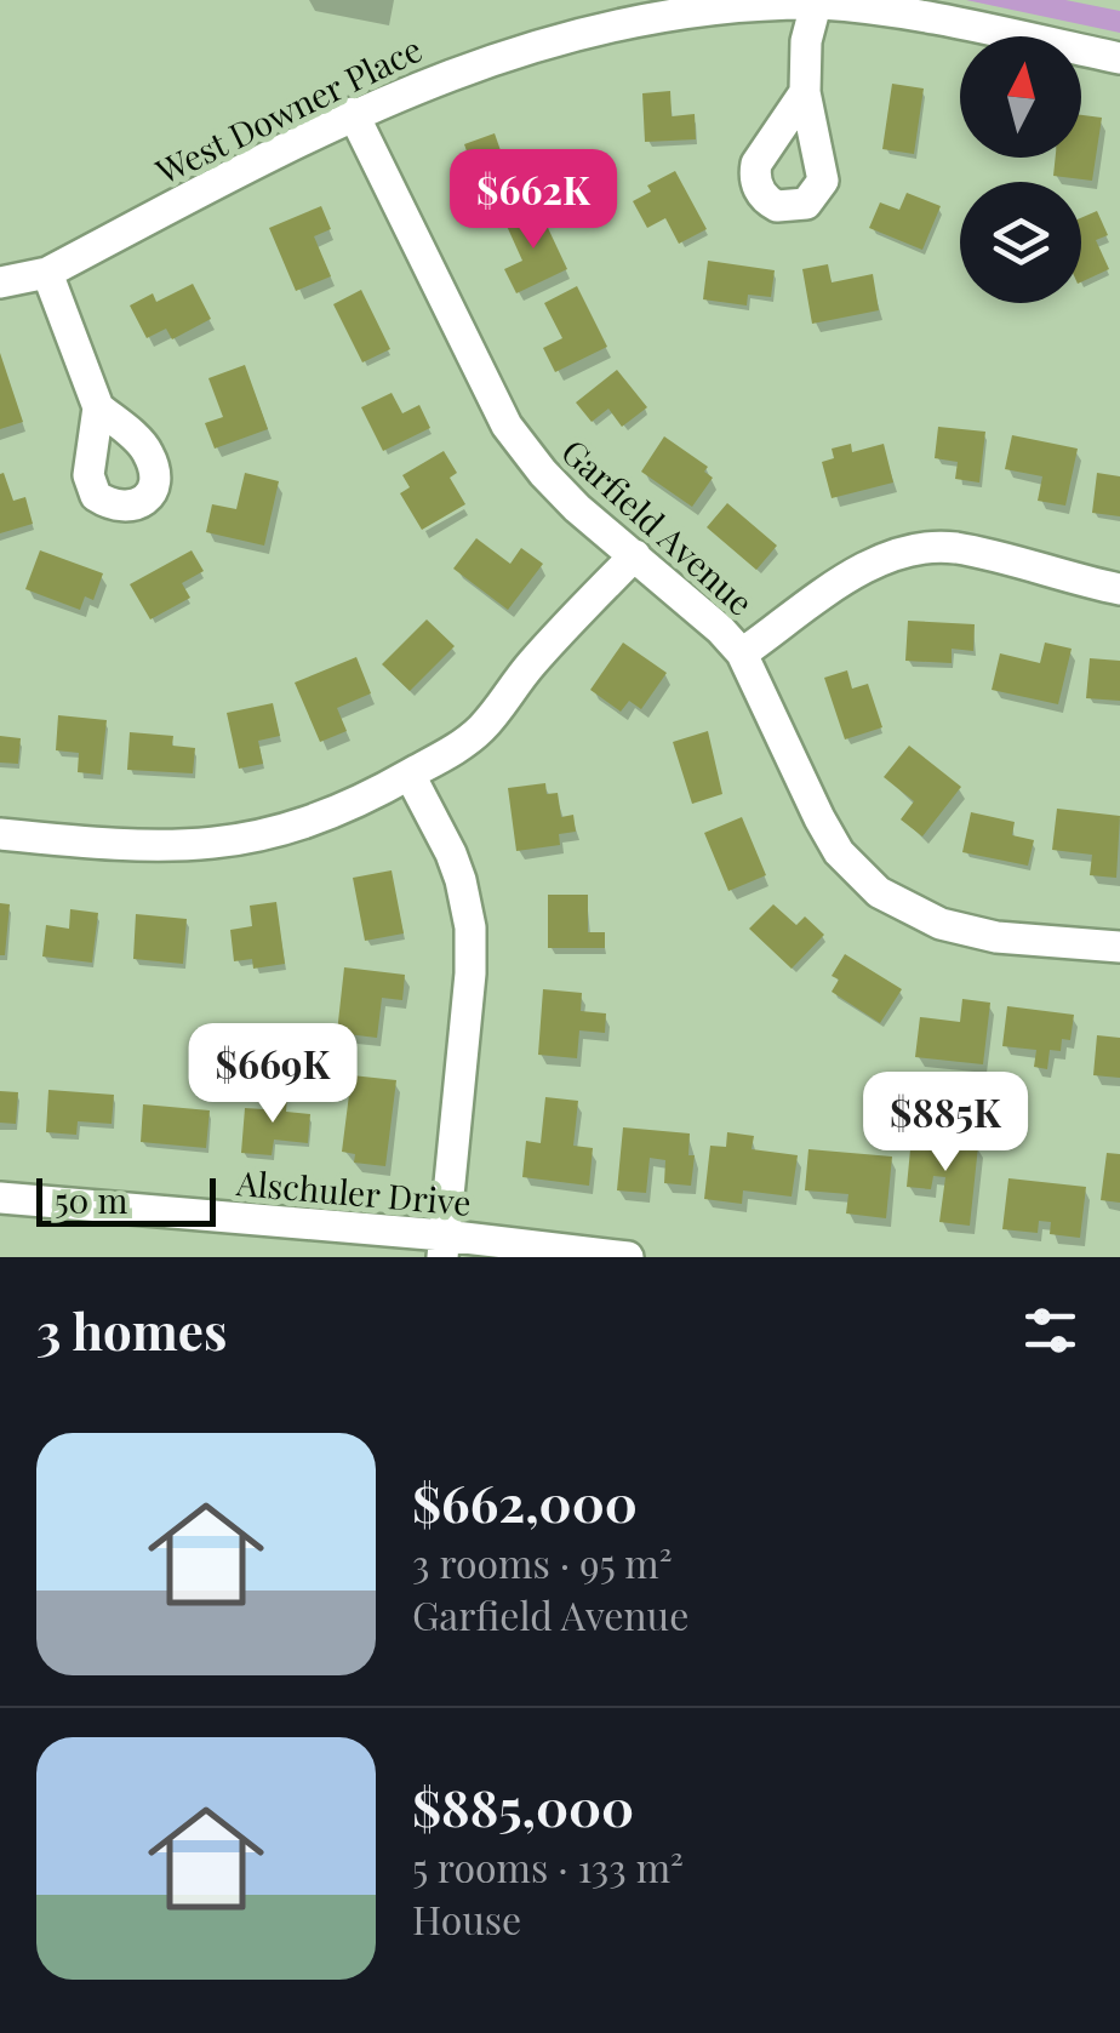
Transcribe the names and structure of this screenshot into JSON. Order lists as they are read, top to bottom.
{
  "streets": {
    "street": ["West Downer Place", "Garfield Avenue", "Alschuler Drive"]
  },
  "crossings": [
    ["West Downer Place", "Garfield Avenue"]
  ],
  "scale_bar": "50 m",
  "north": "top",
  "page": {
    "price": ["$662K", "$669K", "$885K"],
    "scale": "50 m",
    "heading": "3 homes",
    "list": [
      {
        "name": "$662,000",
        "note": "3 rooms · 95 m² · Garfield Avenue"
      },
      {
        "name": "$885,000",
        "note": "5 rooms · 133 m² · House"
      }
    ]
  }
}
